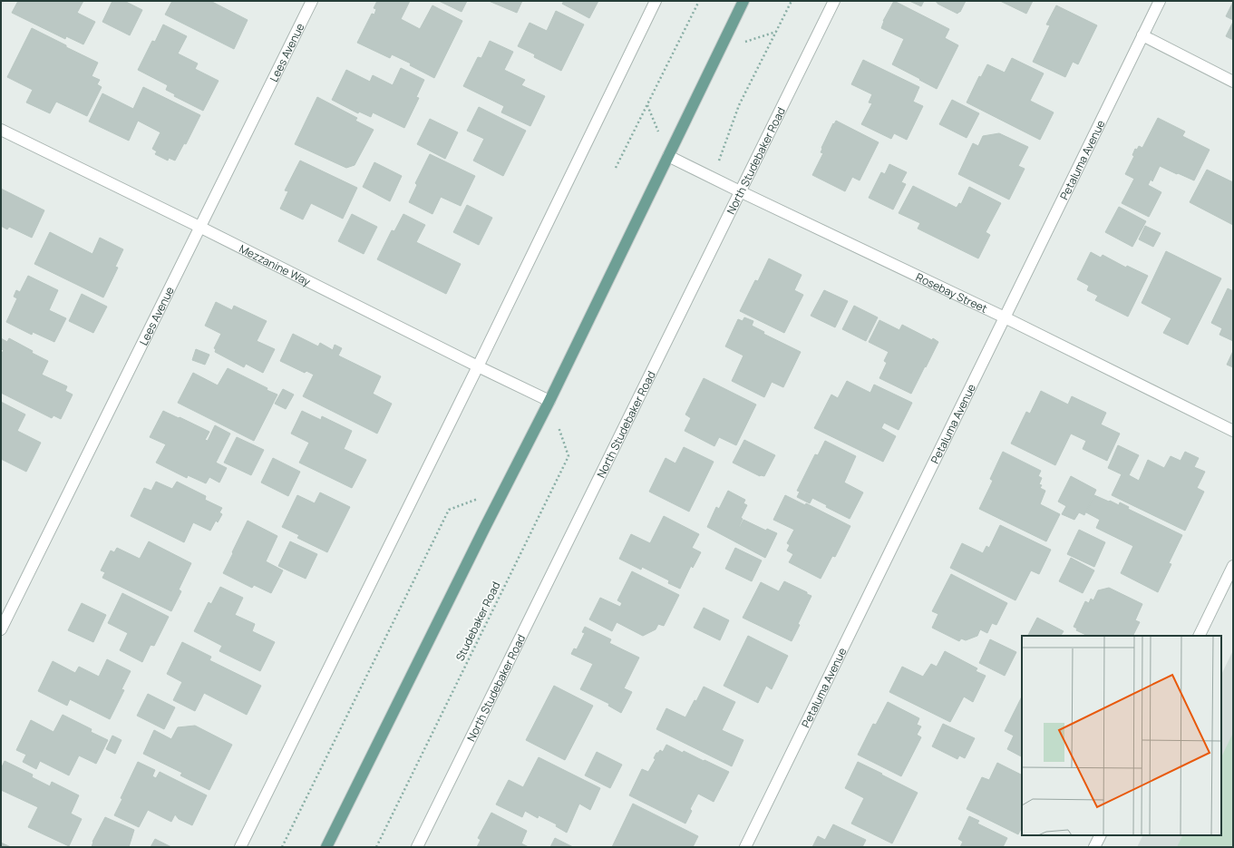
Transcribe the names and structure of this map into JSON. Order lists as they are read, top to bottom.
{
  "streets": {
    "street": [
      "Lees Avenue",
      "Petaluma Avenue",
      "North Studebaker Road",
      "Mezzanine Way",
      "Rosebay Street"
    ],
    "path": ["Studebaker Road"]
  },
  "crossings": [
    ["Lees Avenue", "Mezzanine Way"],
    ["Petaluma Avenue", "Rosebay Street"],
    ["North Studebaker Road", "Rosebay Street"],
    ["Mezzanine Way", "Studebaker Road"]
  ]
}
